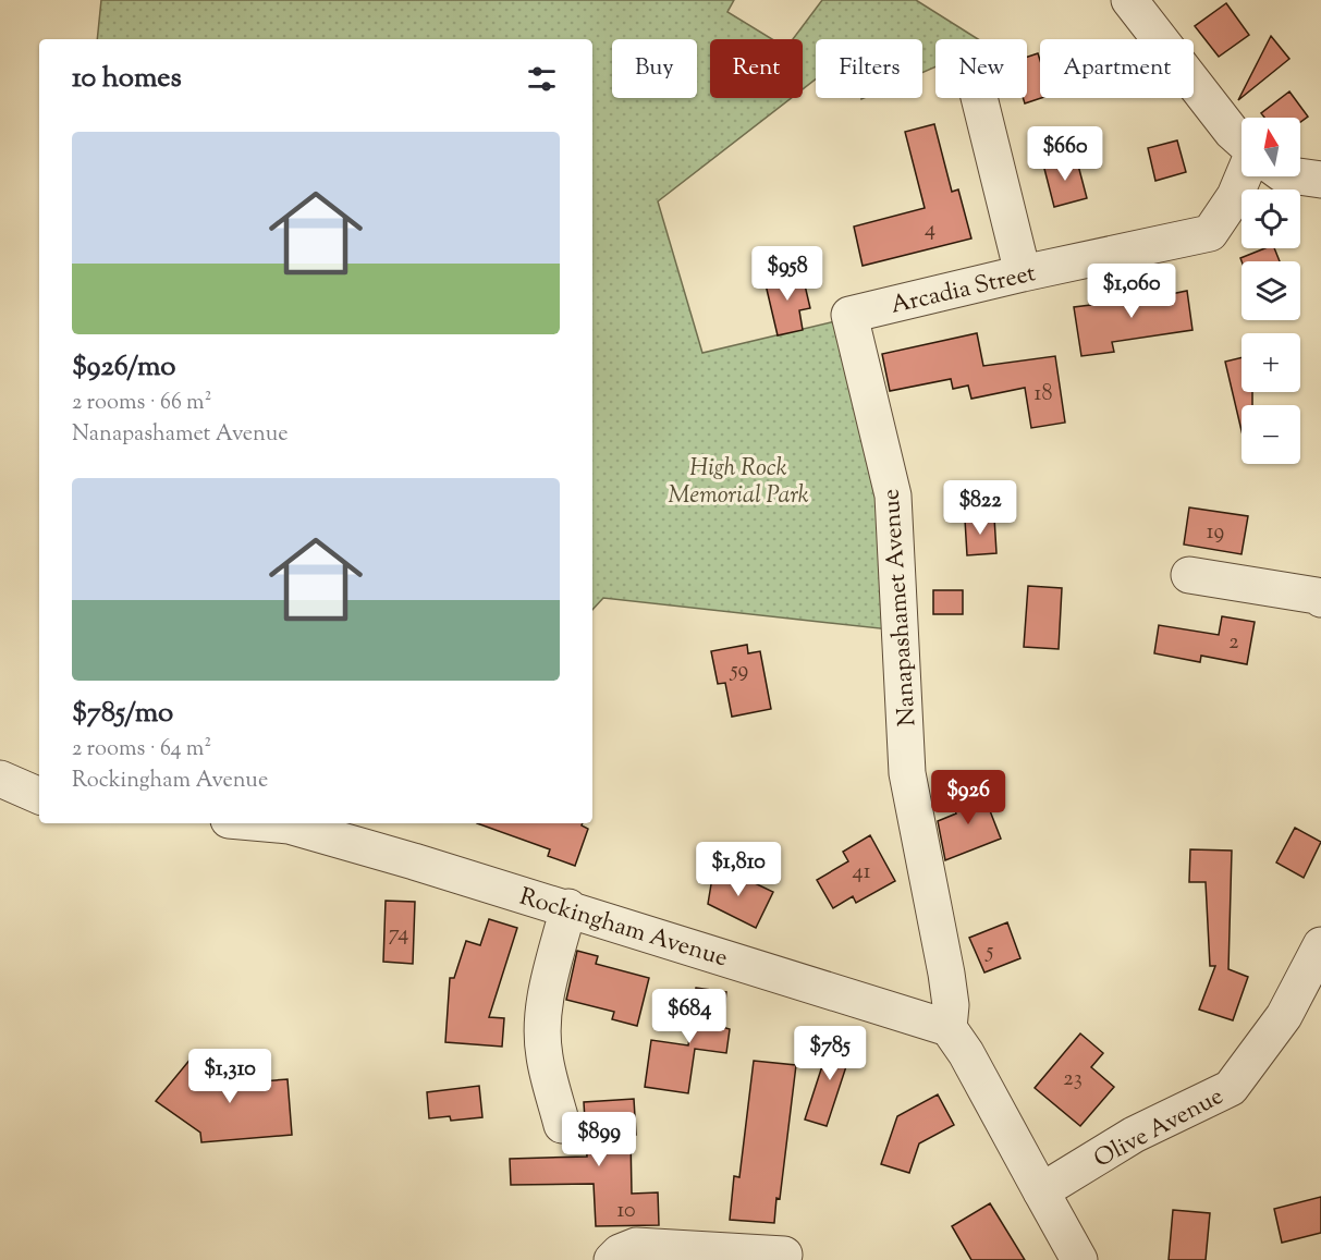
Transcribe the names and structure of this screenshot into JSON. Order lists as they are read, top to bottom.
{
  "streets": {
    "street": [
      "Arcadia Street",
      "Nanapashamet Avenue",
      "Rockingham Avenue",
      "Olive Avenue"
    ]
  },
  "crossings": [
    ["Arcadia Street", "Nanapashamet Avenue"],
    ["Nanapashamet Avenue", "Rockingham Avenue"]
  ],
  "parks": ["High Rock Memorial Park"],
  "house_numbers": [
    "4",
    "18",
    "19",
    "2",
    "59",
    "41",
    "74",
    "5",
    "23",
    "10"
  ],
  "north": "top",
  "page": {
    "chip": [
      "Buy",
      "Rent",
      "Filters",
      "New",
      "Apartment"
    ],
    "heading": "10 homes",
    "map_buttons": ["+", "−"],
    "list": [
      {
        "name": "$926/mo",
        "note": "2 rooms · 66 m² · Nanapashamet Avenue"
      },
      {
        "name": "$785/mo",
        "note": "2 rooms · 64 m² · Rockingham Avenue"
      }
    ],
    "price": [
      "$660",
      "$958",
      "$1,060",
      "$822",
      "$926",
      "$1,810",
      "$684",
      "$785",
      "$1,310",
      "$899"
    ]
  }
}
